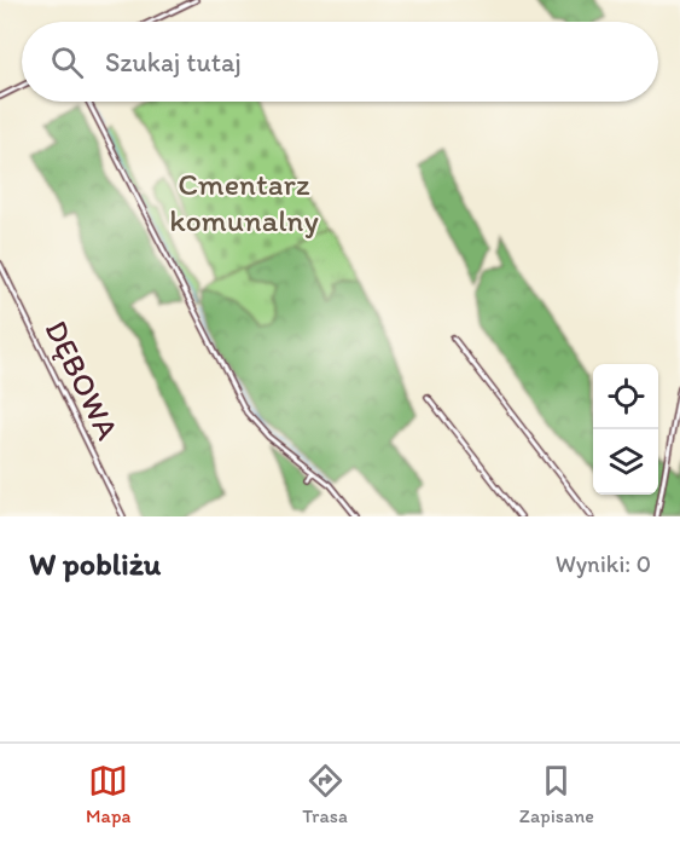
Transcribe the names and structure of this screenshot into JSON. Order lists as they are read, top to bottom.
{
  "streets": {
    "street": ["DĘBOWA"]
  },
  "parks": ["Cmentarz komunalny"],
  "page": {
    "search": "Szukaj tutaj",
    "heading": ["W pobliżu", "Wyniki: 0"],
    "nav": ["Mapa", "Trasa", "Zapisane"]
  }
}
